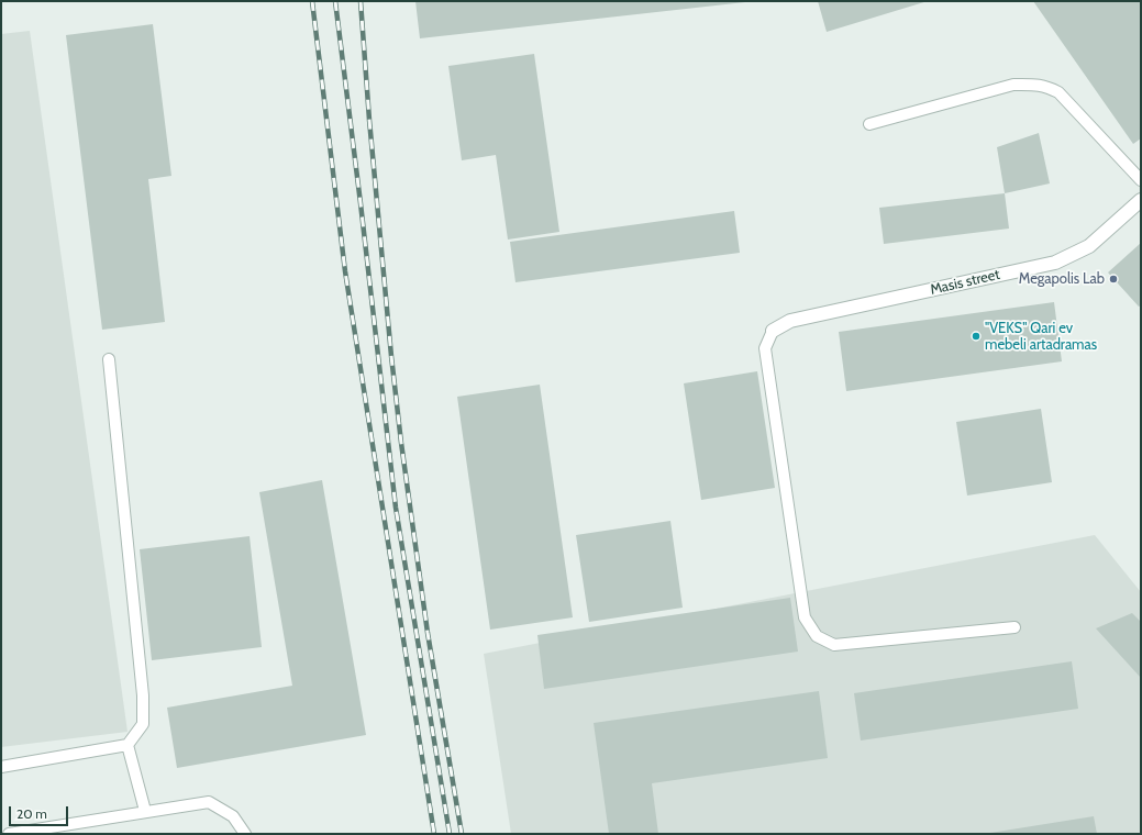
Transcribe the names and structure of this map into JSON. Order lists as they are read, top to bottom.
{
  "streets": {
    "street": ["Masis street"]
  },
  "places": ["Megapolis Lab", "\"VEKS\" Qari ev mebeli artadramas"],
  "scale_bar": "20 m"
}
